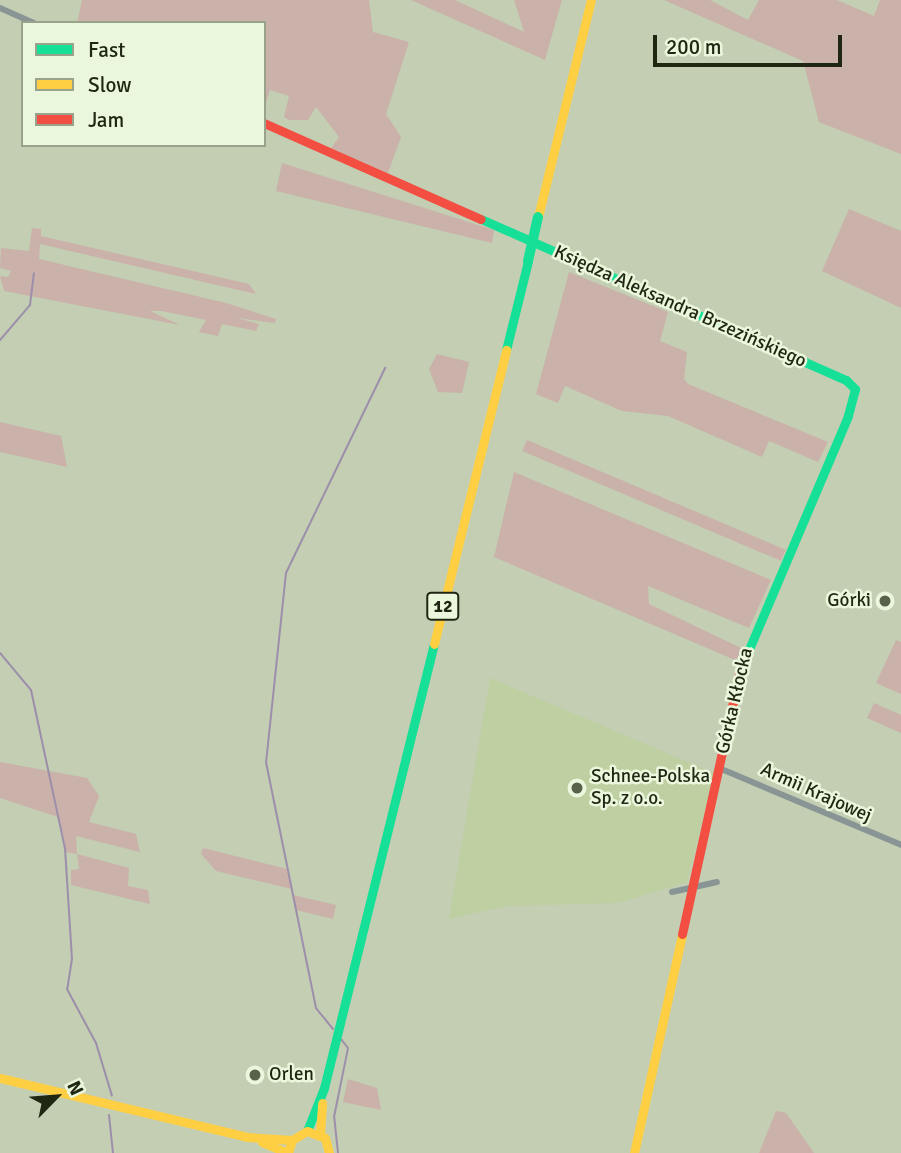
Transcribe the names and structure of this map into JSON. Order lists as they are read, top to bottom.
{
  "streets": {
    "main road": ["Księdza Aleksandra Brzezińskiego", "12", "Górka Kłocka"],
    "street": ["Armii Krajowej"]
  },
  "crossings": [
    ["Księdza Aleksandra Brzezińskiego", "Górka Kłocka"],
    ["Górka Kłocka", "Armii Krajowej"]
  ],
  "places": ["Górki", "Schnee-Polska Sp. z o.o.", "Orlen"],
  "legend": ["Fast", "Slow", "Jam"],
  "scale_bar": "200 m",
  "north": "top right"
}
